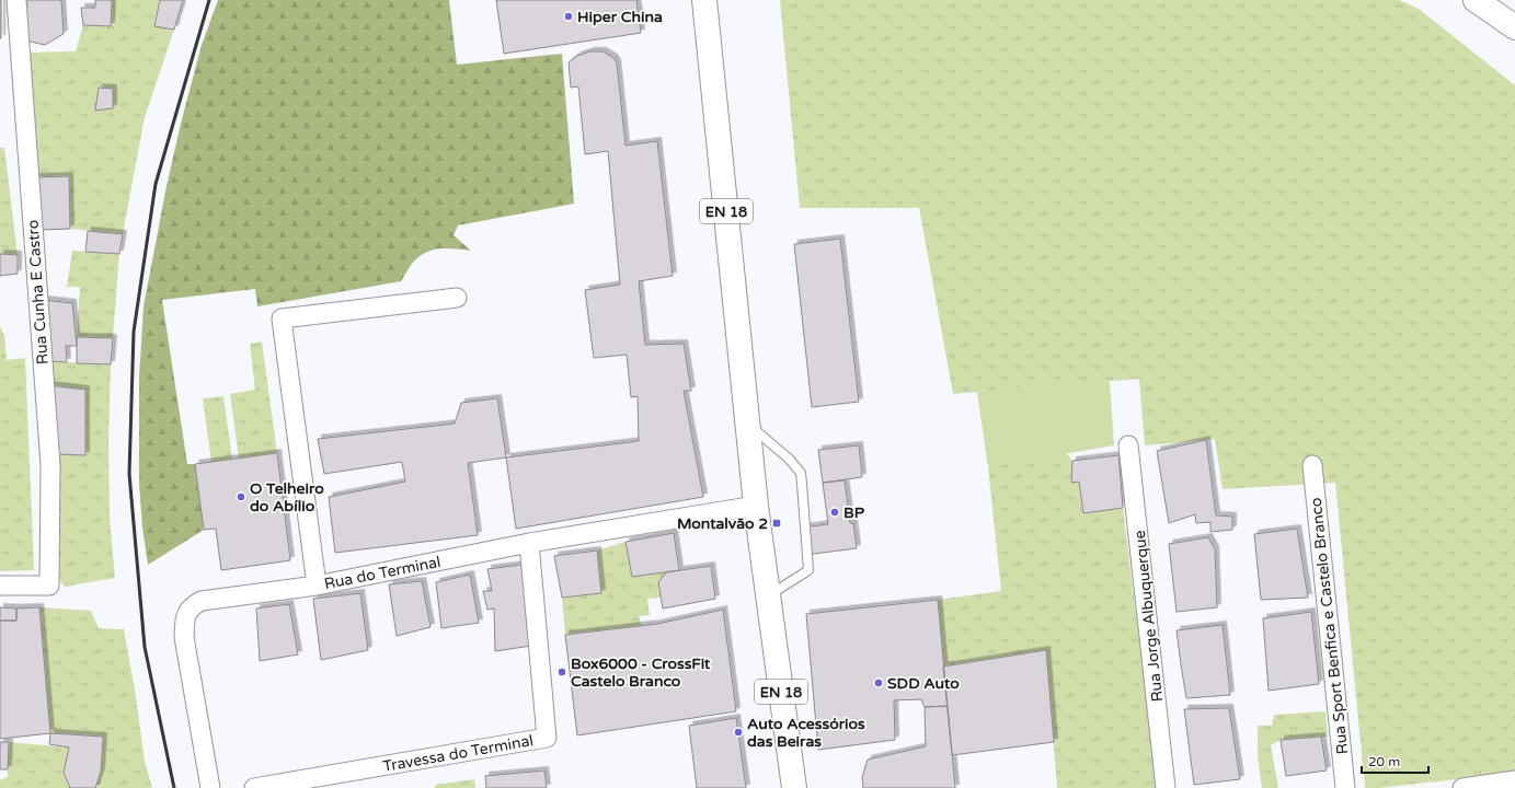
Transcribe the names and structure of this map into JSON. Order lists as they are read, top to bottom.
{
  "streets": {
    "main road": ["EN 18"],
    "street": [
      "Rua Cunha E Castro",
      "Rua do Terminal",
      "Rua Jorge Albuquerque",
      "Rua Sport Benfica e Castelo Branco",
      "Travessa do Terminal"
    ]
  },
  "crossings": [
    ["EN 18", "Rua do Terminal"],
    ["Rua do Terminal", "Travessa do Terminal"]
  ],
  "places": {
    "other": [
      "Hiper China",
      "O Telheiro do Abílio",
      "BP",
      "Box6000 - CrossFit Castelo Branco",
      "SDD Auto",
      "Auto Acessórios das Beiras"
    ],
    "transit": ["Montalvão 2"]
  },
  "scale_bar": "20 m"
}
